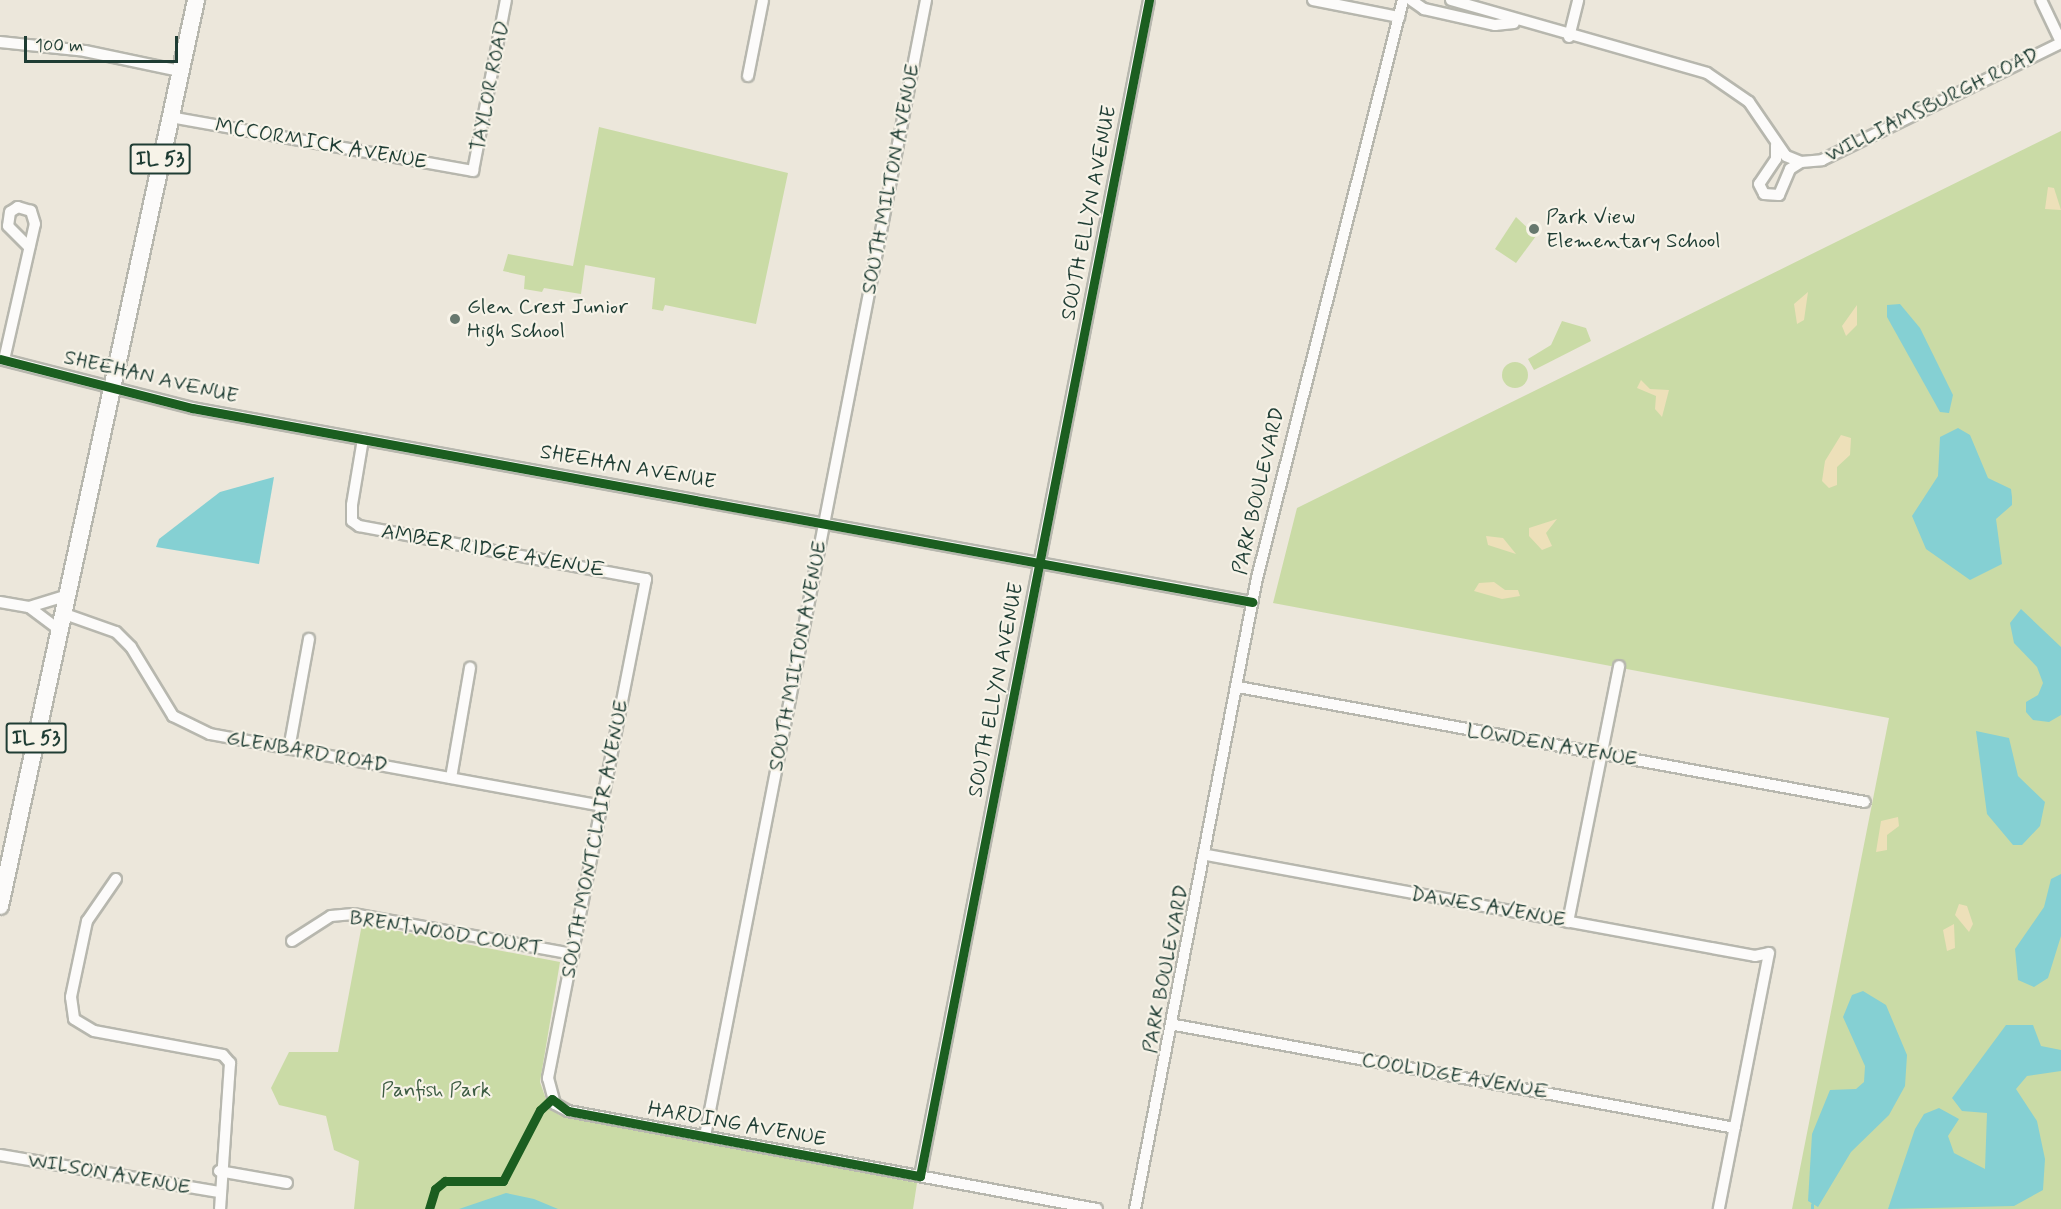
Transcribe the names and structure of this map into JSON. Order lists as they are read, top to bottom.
{
  "streets": {
    "main road": ["IL 53"],
    "street": [
      "TAYLOR ROAD",
      "WILLIAMSBURGH ROAD",
      "MCCORMICK AVENUE",
      "SOUTH MILTON AVENUE",
      "SOUTH ELLYN AVENUE",
      "SHEEHAN AVENUE",
      "PARK BOULEVARD",
      "AMBER RIDGE AVENUE",
      "LOWDEN AVENUE",
      "GLENBARD ROAD",
      "SOUTH MONTCLAIR AVENUE",
      "DAWES AVENUE",
      "BRENTWOOD COURT",
      "COOLIDGE AVENUE",
      "HARDING AVENUE",
      "WILSON AVENUE"
    ]
  },
  "crossings": [
    ["TAYLOR ROAD", "MCCORMICK AVENUE"],
    ["MCCORMICK AVENUE", "IL 53"],
    ["IL 53", "SHEEHAN AVENUE"],
    ["IL 53", "GLENBARD ROAD"],
    ["SOUTH MILTON AVENUE", "SHEEHAN AVENUE"],
    ["SOUTH MILTON AVENUE", "HARDING AVENUE"],
    ["SOUTH ELLYN AVENUE", "SHEEHAN AVENUE"],
    ["SOUTH ELLYN AVENUE", "HARDING AVENUE"],
    ["SHEEHAN AVENUE", "PARK BOULEVARD"],
    ["SHEEHAN AVENUE", "AMBER RIDGE AVENUE"],
    ["PARK BOULEVARD", "LOWDEN AVENUE"],
    ["PARK BOULEVARD", "DAWES AVENUE"],
    ["PARK BOULEVARD", "COOLIDGE AVENUE"],
    ["AMBER RIDGE AVENUE", "SOUTH MONTCLAIR AVENUE"],
    ["GLENBARD ROAD", "SOUTH MONTCLAIR AVENUE"],
    ["SOUTH MONTCLAIR AVENUE", "BRENTWOOD COURT"],
    ["SOUTH MONTCLAIR AVENUE", "HARDING AVENUE"],
    ["DAWES AVENUE", "COOLIDGE AVENUE"]
  ],
  "parks": ["Panfish Park"],
  "places": ["Park View Elementary School", "Glen Crest Junior High School"],
  "scale_bar": "100 m"
}
